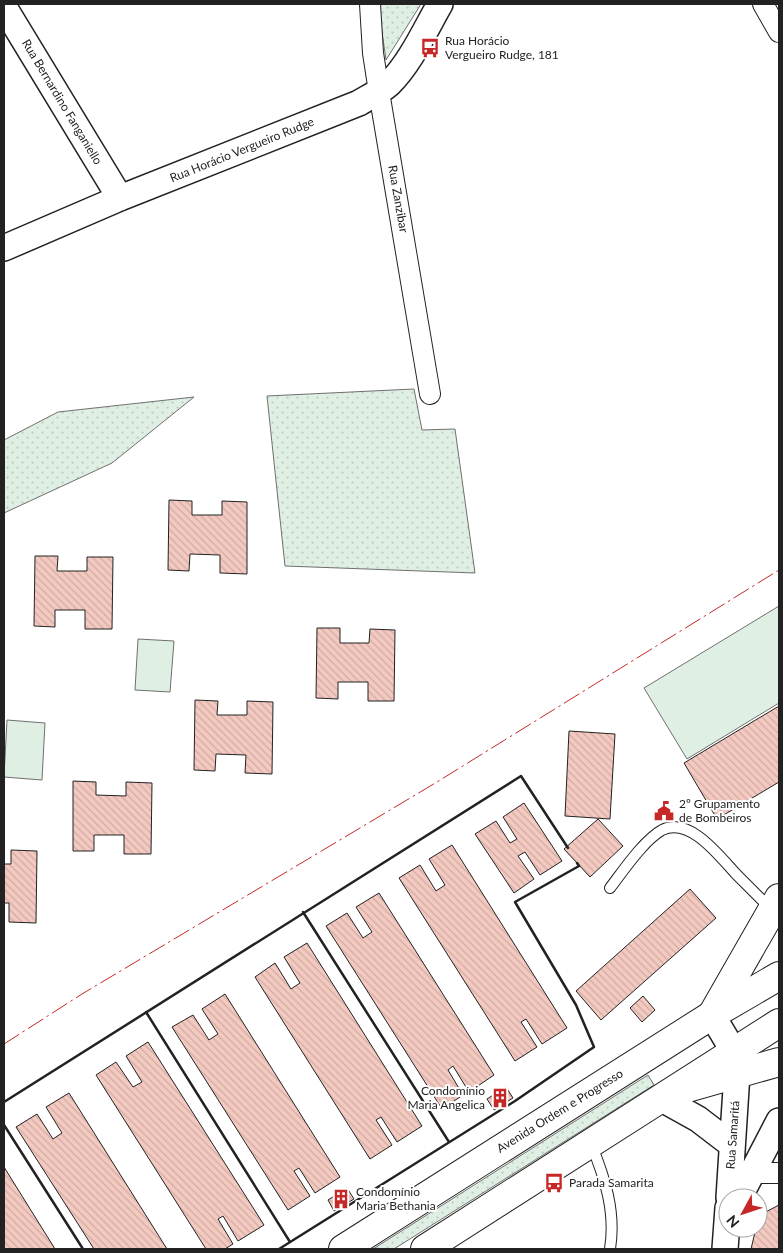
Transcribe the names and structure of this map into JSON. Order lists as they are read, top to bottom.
{
  "streets": {
    "main road": ["Avenida Ordem e Progresso"],
    "street": [
      "Rua Bernardino Fanganiello",
      "Rua Horácio Vergueiro Rudge",
      "Rua Zanzibar",
      "Rua Samaritá"
    ]
  },
  "crossings": [
    ["Rua Bernardino Fanganiello", "Rua Horácio Vergueiro Rudge"],
    ["Rua Horácio Vergueiro Rudge", "Rua Zanzibar"]
  ],
  "places": {
    "bus stop": ["Rua Horácio Vergueiro Rudge, 181", "Parada Samarita"],
    "public building": ["2º Grupamento de Bombeiros"],
    "building": ["Condomínio Maria Angelica", "Condomínio Maria Bethania"]
  },
  "north": "bottom left"
}
